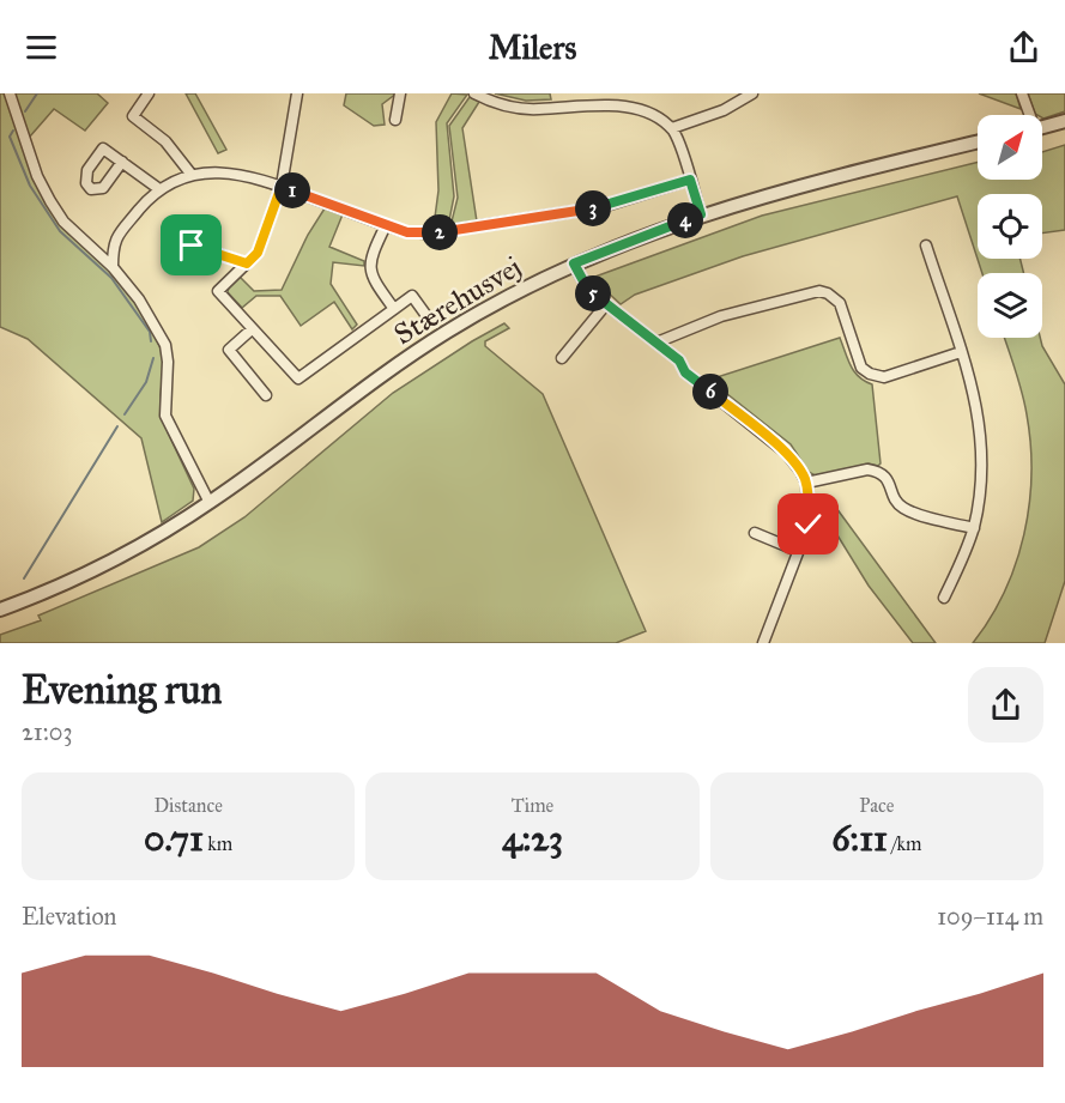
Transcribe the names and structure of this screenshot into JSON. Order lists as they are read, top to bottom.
{
  "streets": {
    "street": ["Stærehusvej"]
  },
  "north": "top right",
  "page": {
    "header": "Milers",
    "pins": [
      "1",
      "3",
      "4",
      "2",
      "5",
      "6"
    ],
    "heading": ["Evening run", "21:03"],
    "stats": [
      ["Distance", "0.71 km"],
      ["Time", "4:23"],
      ["Pace", "6:11 /km"]
    ],
    "chart": ["Elevation", "109–114 m"]
  }
}
